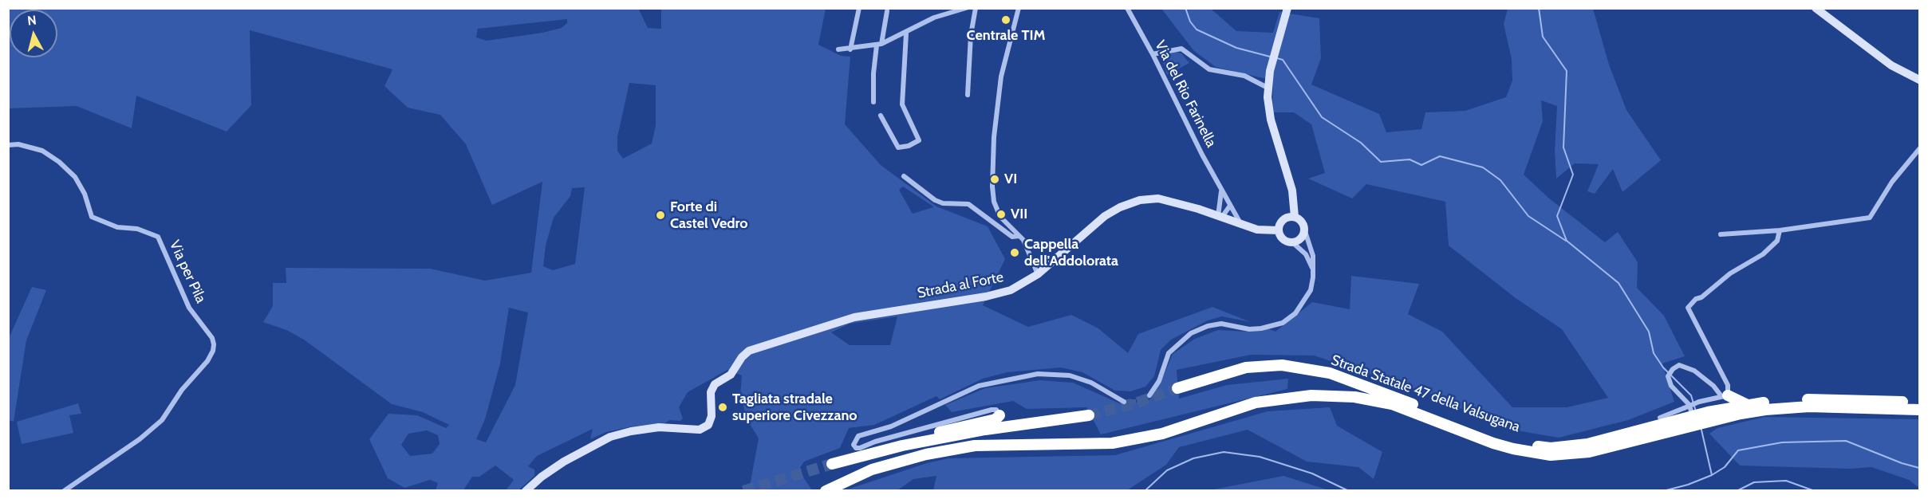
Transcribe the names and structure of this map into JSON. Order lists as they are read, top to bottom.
{
  "streets": {
    "highway": ["Strada Statale 47 della Valsugana"],
    "street": ["Via del Rio Farinella", "Via per Pila", "Strada al Forte"]
  },
  "crossings": [
    ["Via del Rio Farinella", "Strada al Forte"]
  ],
  "places": [
    "Centrale TIM",
    "VI",
    "VII",
    "Forte di Castel Vedro",
    "Cappella dell'Addolorata",
    "Tagliata stradale superiore Civezzano"
  ],
  "north": "top"
}
